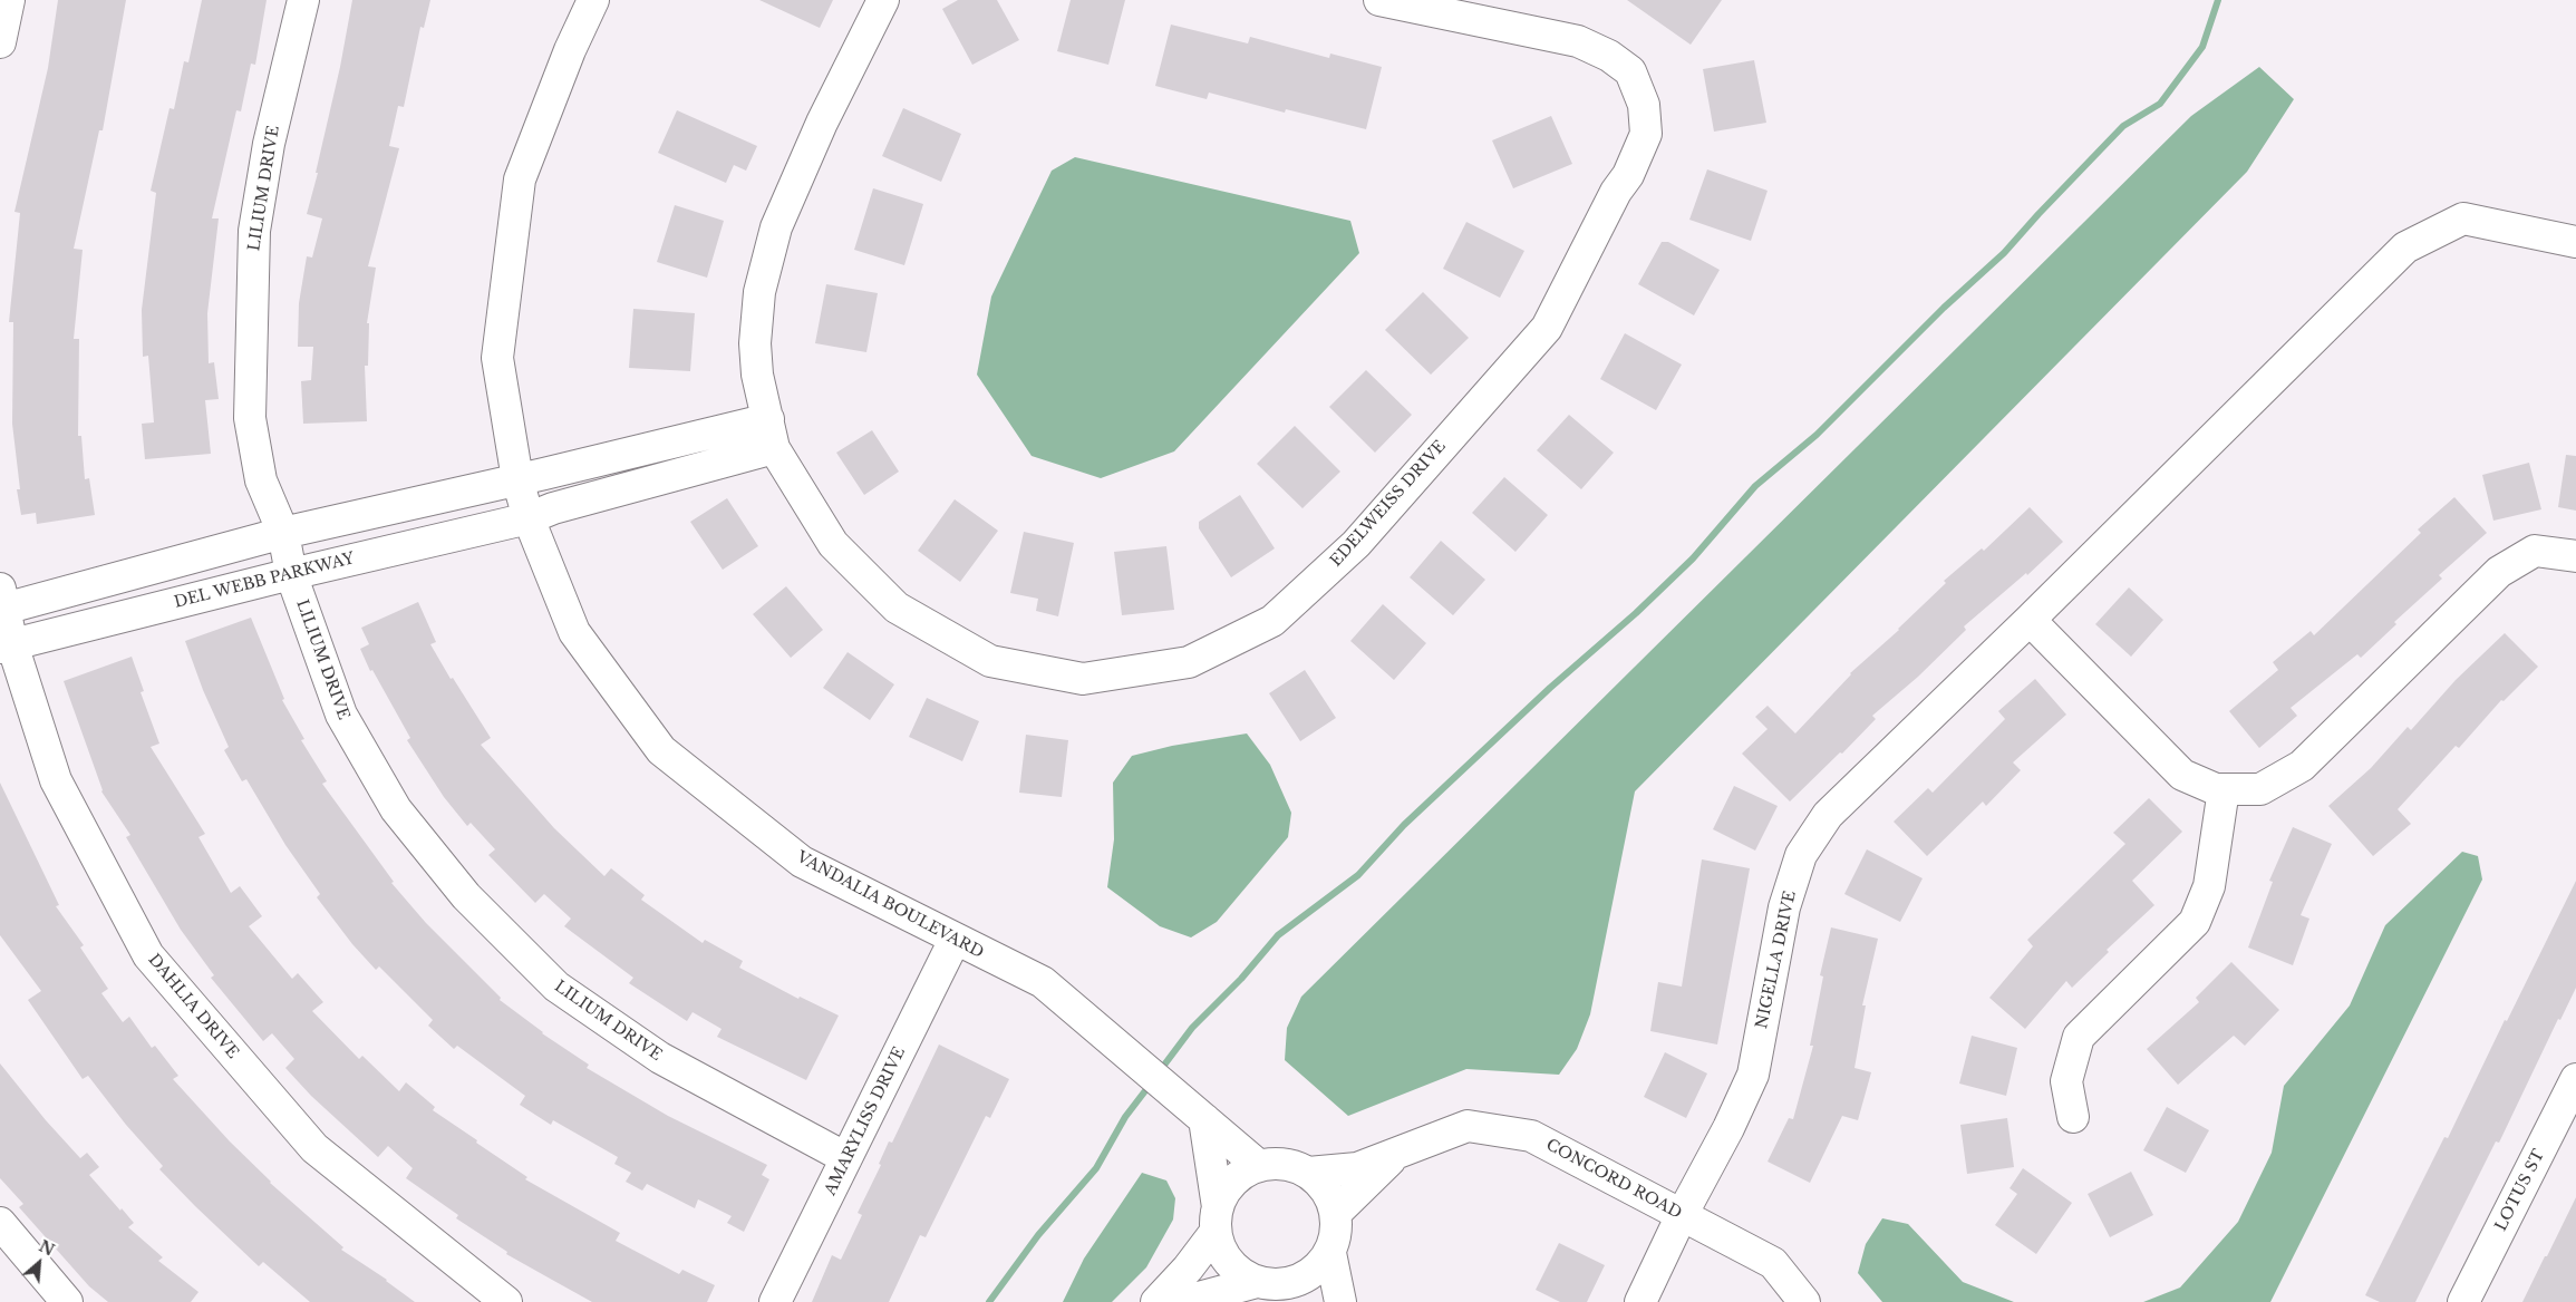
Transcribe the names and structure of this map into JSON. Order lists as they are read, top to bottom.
{
  "streets": {
    "street": [
      "LILIUM DRIVE",
      "EDELWEISS DRIVE",
      "DEL WEBB PARKWAY",
      "VANDALIA BOULEVARD",
      "NIGELLA DRIVE",
      "DAHLIA DRIVE",
      "AMARYLISS DRIVE",
      "CONCORD ROAD",
      "LOTUS ST"
    ]
  },
  "crossings": [
    ["LILIUM DRIVE", "DEL WEBB PARKWAY"],
    ["LILIUM DRIVE", "AMARYLISS DRIVE"],
    ["EDELWEISS DRIVE", "DEL WEBB PARKWAY"],
    ["DEL WEBB PARKWAY", "VANDALIA BOULEVARD"],
    ["DEL WEBB PARKWAY", "DAHLIA DRIVE"],
    ["VANDALIA BOULEVARD", "AMARYLISS DRIVE"],
    ["VANDALIA BOULEVARD", "CONCORD ROAD"],
    ["NIGELLA DRIVE", "CONCORD ROAD"]
  ],
  "north": "top right"
}
